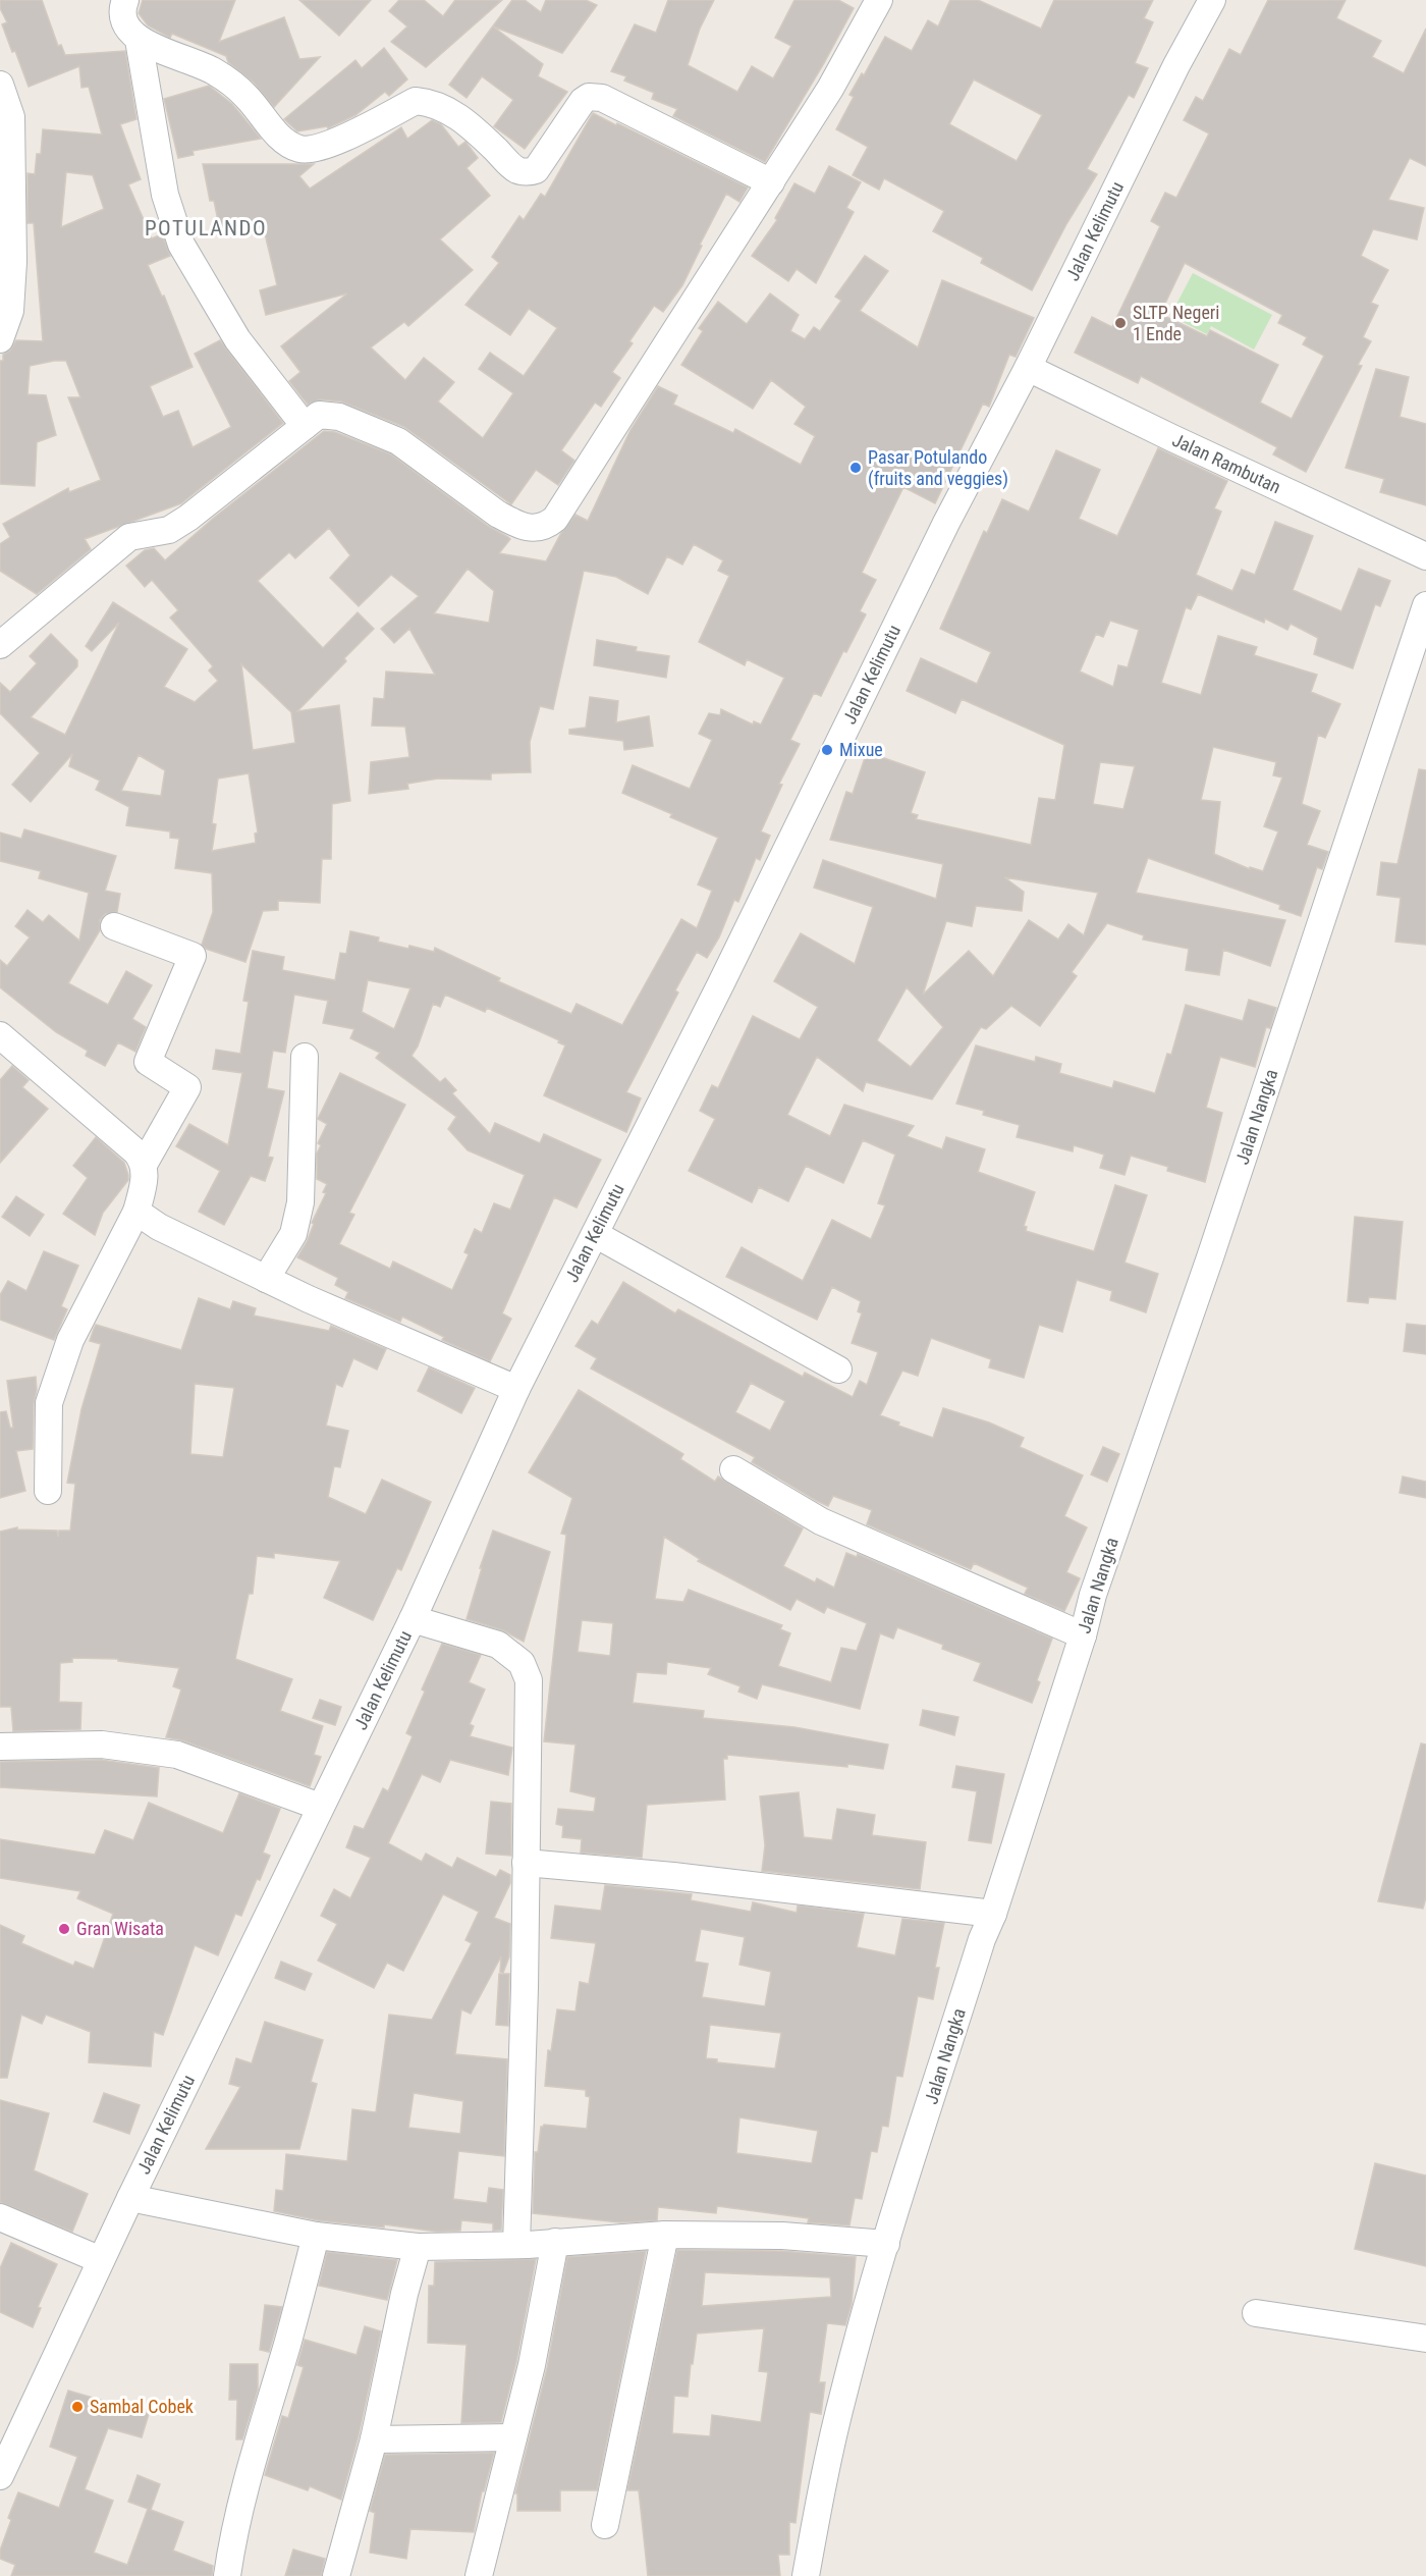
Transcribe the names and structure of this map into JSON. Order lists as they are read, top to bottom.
{
  "streets": {
    "street": ["Jalan Kelimutu", "Jalan Rambutan", "Jalan Nangka"]
  },
  "crossings": [
    ["Jalan Kelimutu", "Jalan Rambutan"]
  ],
  "districts": ["POTULANDO"],
  "places": [
    "SLTP Negeri 1 Ende",
    "Pasar Potulando (fruits and veggies)",
    "Mixue",
    "Gran Wisata",
    "Sambal Cobek"
  ]
}
